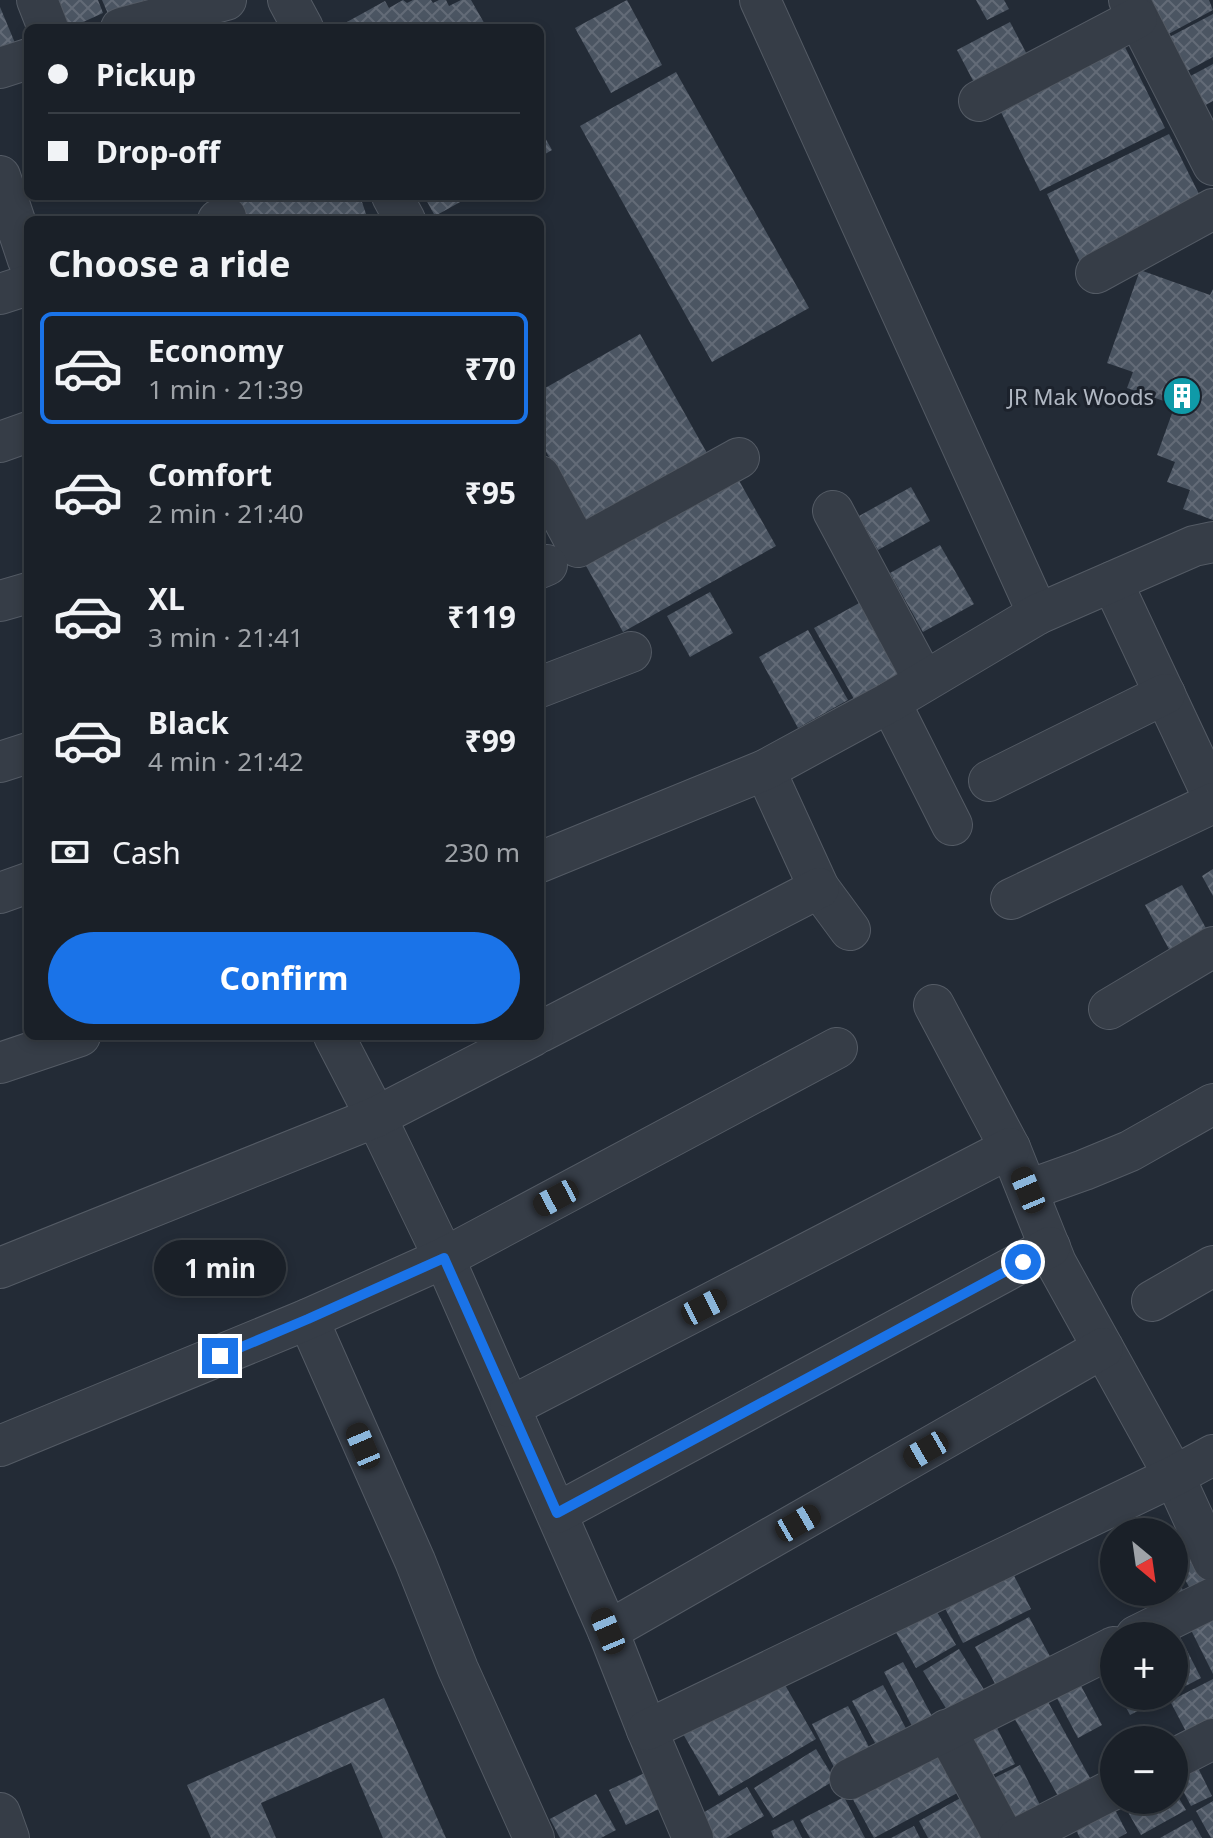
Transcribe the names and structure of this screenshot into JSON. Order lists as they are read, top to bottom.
{
  "places": {
    "building": ["JR Mak Woods"]
  },
  "north": "bottom right",
  "page": {
    "banner": ["Pickup", "Drop-off"],
    "heading": "Choose a ride",
    "list": [
      {
        "name": "Economy",
        "note": "1 min · 21:39",
        "value": "₹70"
      },
      {
        "name": "Comfort",
        "note": "2 min · 21:40",
        "value": "₹95"
      },
      {
        "name": "XL",
        "note": "3 min · 21:41",
        "value": "₹119"
      },
      {
        "name": "Black",
        "note": "4 min · 21:42",
        "value": "₹99"
      }
    ],
    "pay": ["Cash", "230 m"],
    "buttons": "Confirm",
    "bubble": "1 min",
    "map_buttons": ["+", "−"]
  }
}
